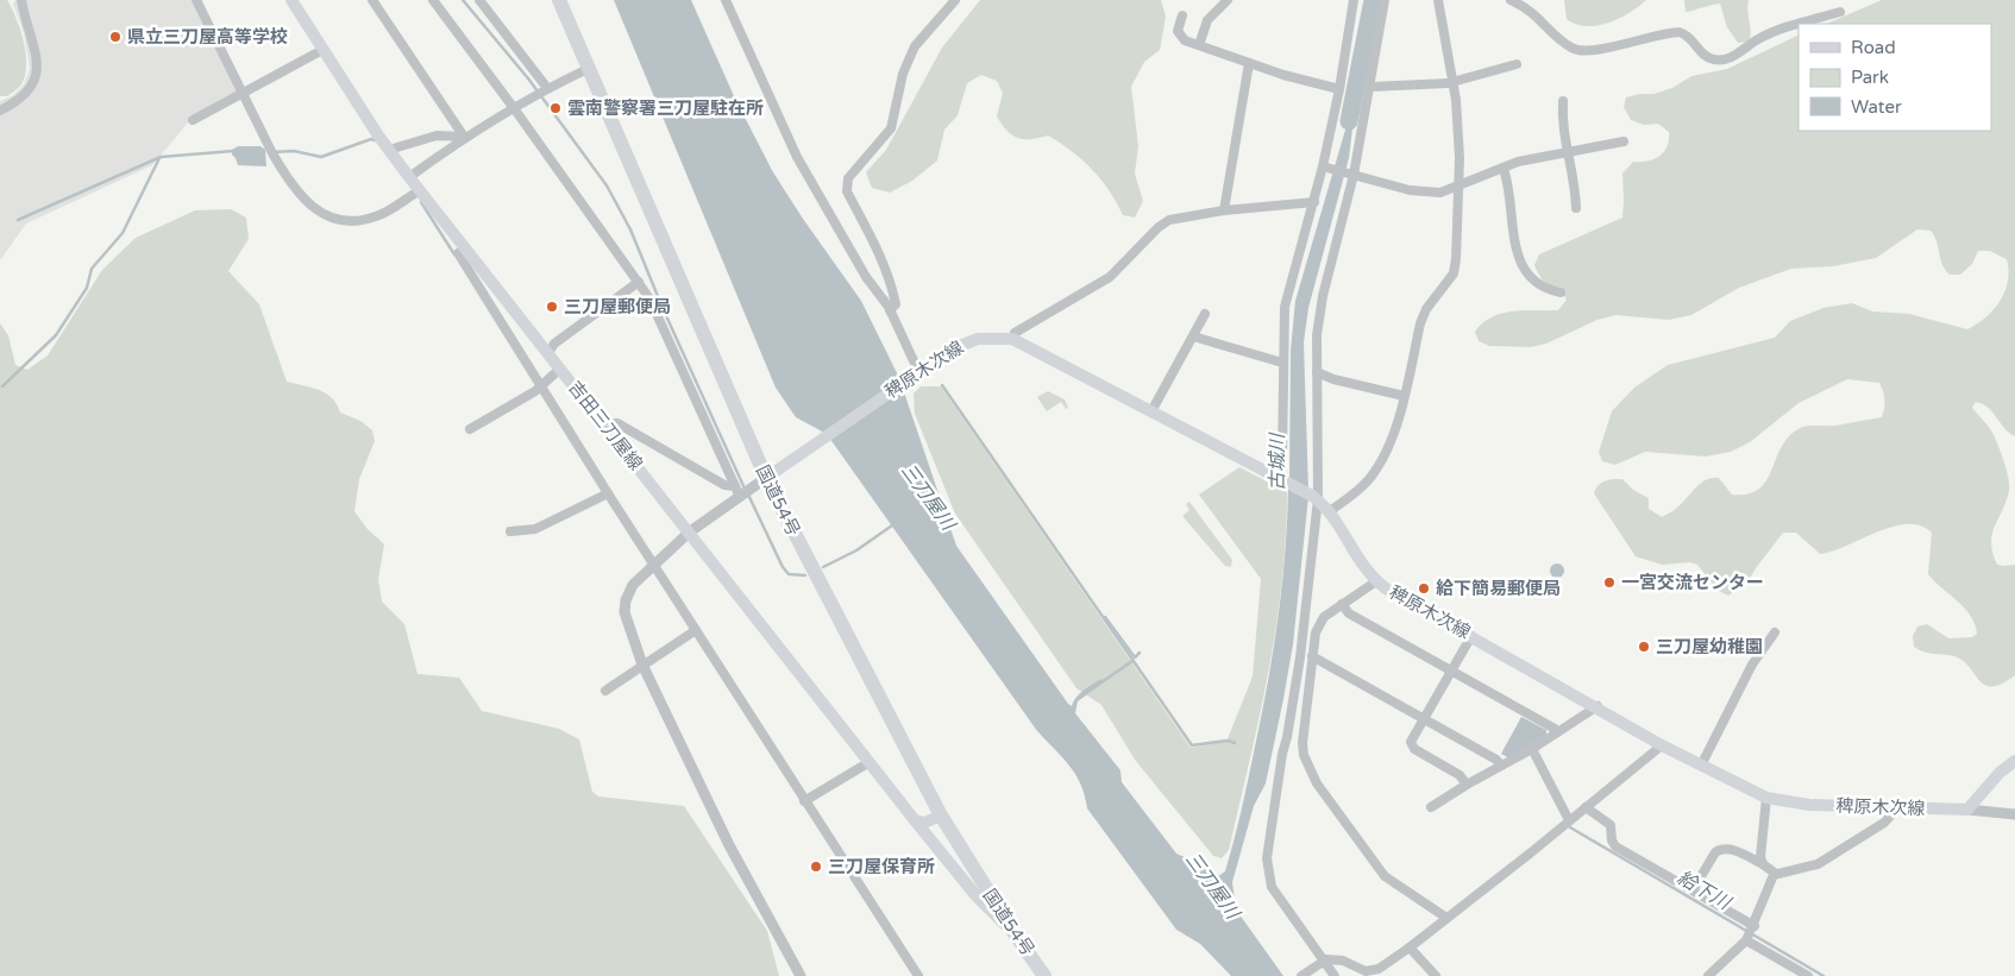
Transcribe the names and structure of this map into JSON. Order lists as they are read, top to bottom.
{
  "streets": {
    "highway": ["国道54号"],
    "main road": ["稗原木次線", "吉田三刀屋線"]
  },
  "crossings": [
    ["稗原木次線", "国道54号"],
    ["吉田三刀屋線", "国道54号"]
  ],
  "water": ["古城川", "三刀屋川", "給下川"],
  "places": [
    "県立三刀屋高等学校",
    "雲南警察署三刀屋駐在所",
    "三刀屋郵便局",
    "一宮交流センター",
    "給下簡易郵便局",
    "三刀屋幼稚園",
    "三刀屋保育所"
  ],
  "legend": ["Road", "Park", "Water"]
}
